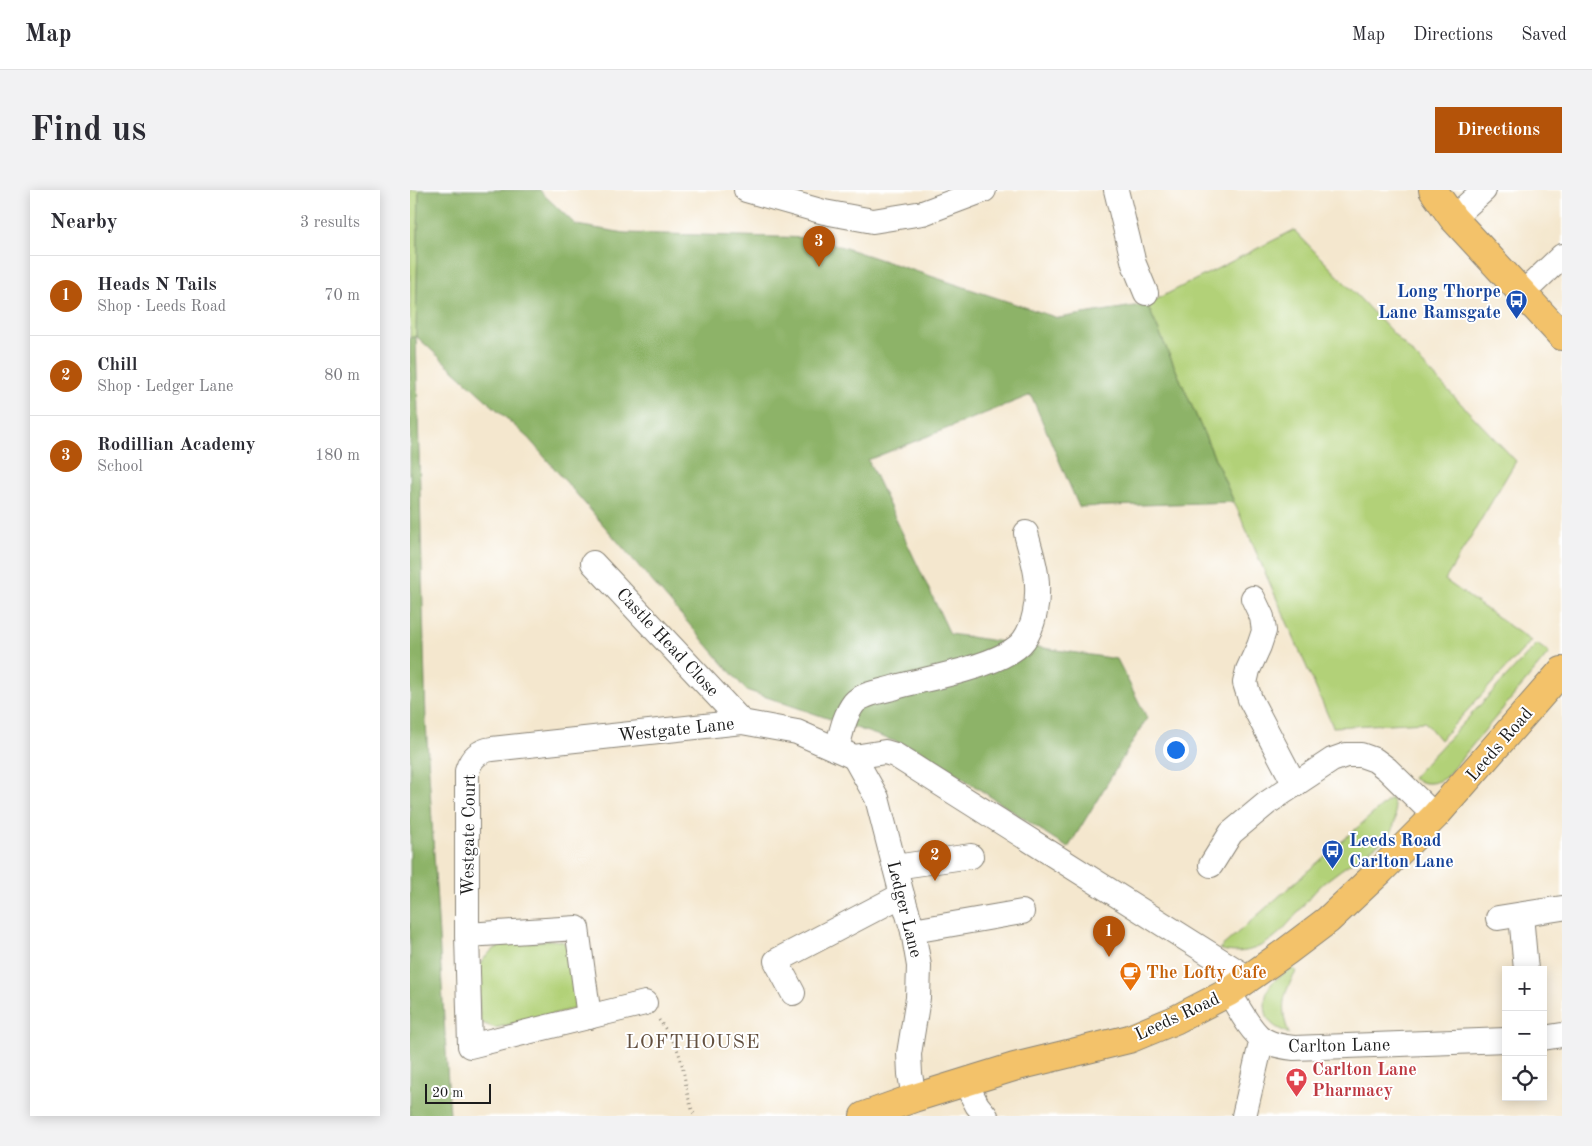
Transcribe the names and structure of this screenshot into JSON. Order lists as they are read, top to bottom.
{
  "streets": {
    "main road": ["Leeds Road"],
    "street": [
      "Castle Head Close",
      "Westgate Lane",
      "Westgate Court",
      "Ledger Lane",
      "Carlton Lane"
    ]
  },
  "crossings": [
    ["Castle Head Close", "Westgate Lane"],
    ["Westgate Lane", "Westgate Court"],
    ["Westgate Lane", "Ledger Lane"],
    ["Leeds Road", "Ledger Lane"],
    ["Leeds Road", "Carlton Lane"]
  ],
  "districts": ["LOFTHOUSE"],
  "places": {
    "bus stop": ["Long Thorpe Lane Ramsgate", "Leeds Road Carlton Lane"],
    "cafe": ["The Lofty Cafe"],
    "pharmacy": ["Carlton Lane Pharmacy"]
  },
  "scale_bar": "20 m",
  "page": {
    "header": "Map",
    "nav": ["Map", "Directions", "Saved"],
    "buttons": "Directions",
    "title": "Find us",
    "heading": ["Nearby", "3 results"],
    "pins": ["3", "2", "1"],
    "list": [
      {
        "mark": "1",
        "name": "Heads N Tails",
        "note": "Shop · Leeds Road",
        "value": "70 m"
      },
      {
        "mark": "2",
        "name": "Chill",
        "note": "Shop · Ledger Lane",
        "value": "80 m"
      },
      {
        "mark": "3",
        "name": "Rodillian Academy",
        "note": "School",
        "value": "180 m"
      }
    ],
    "map_buttons": ["+", "−"],
    "scale": "20 m"
  }
}
